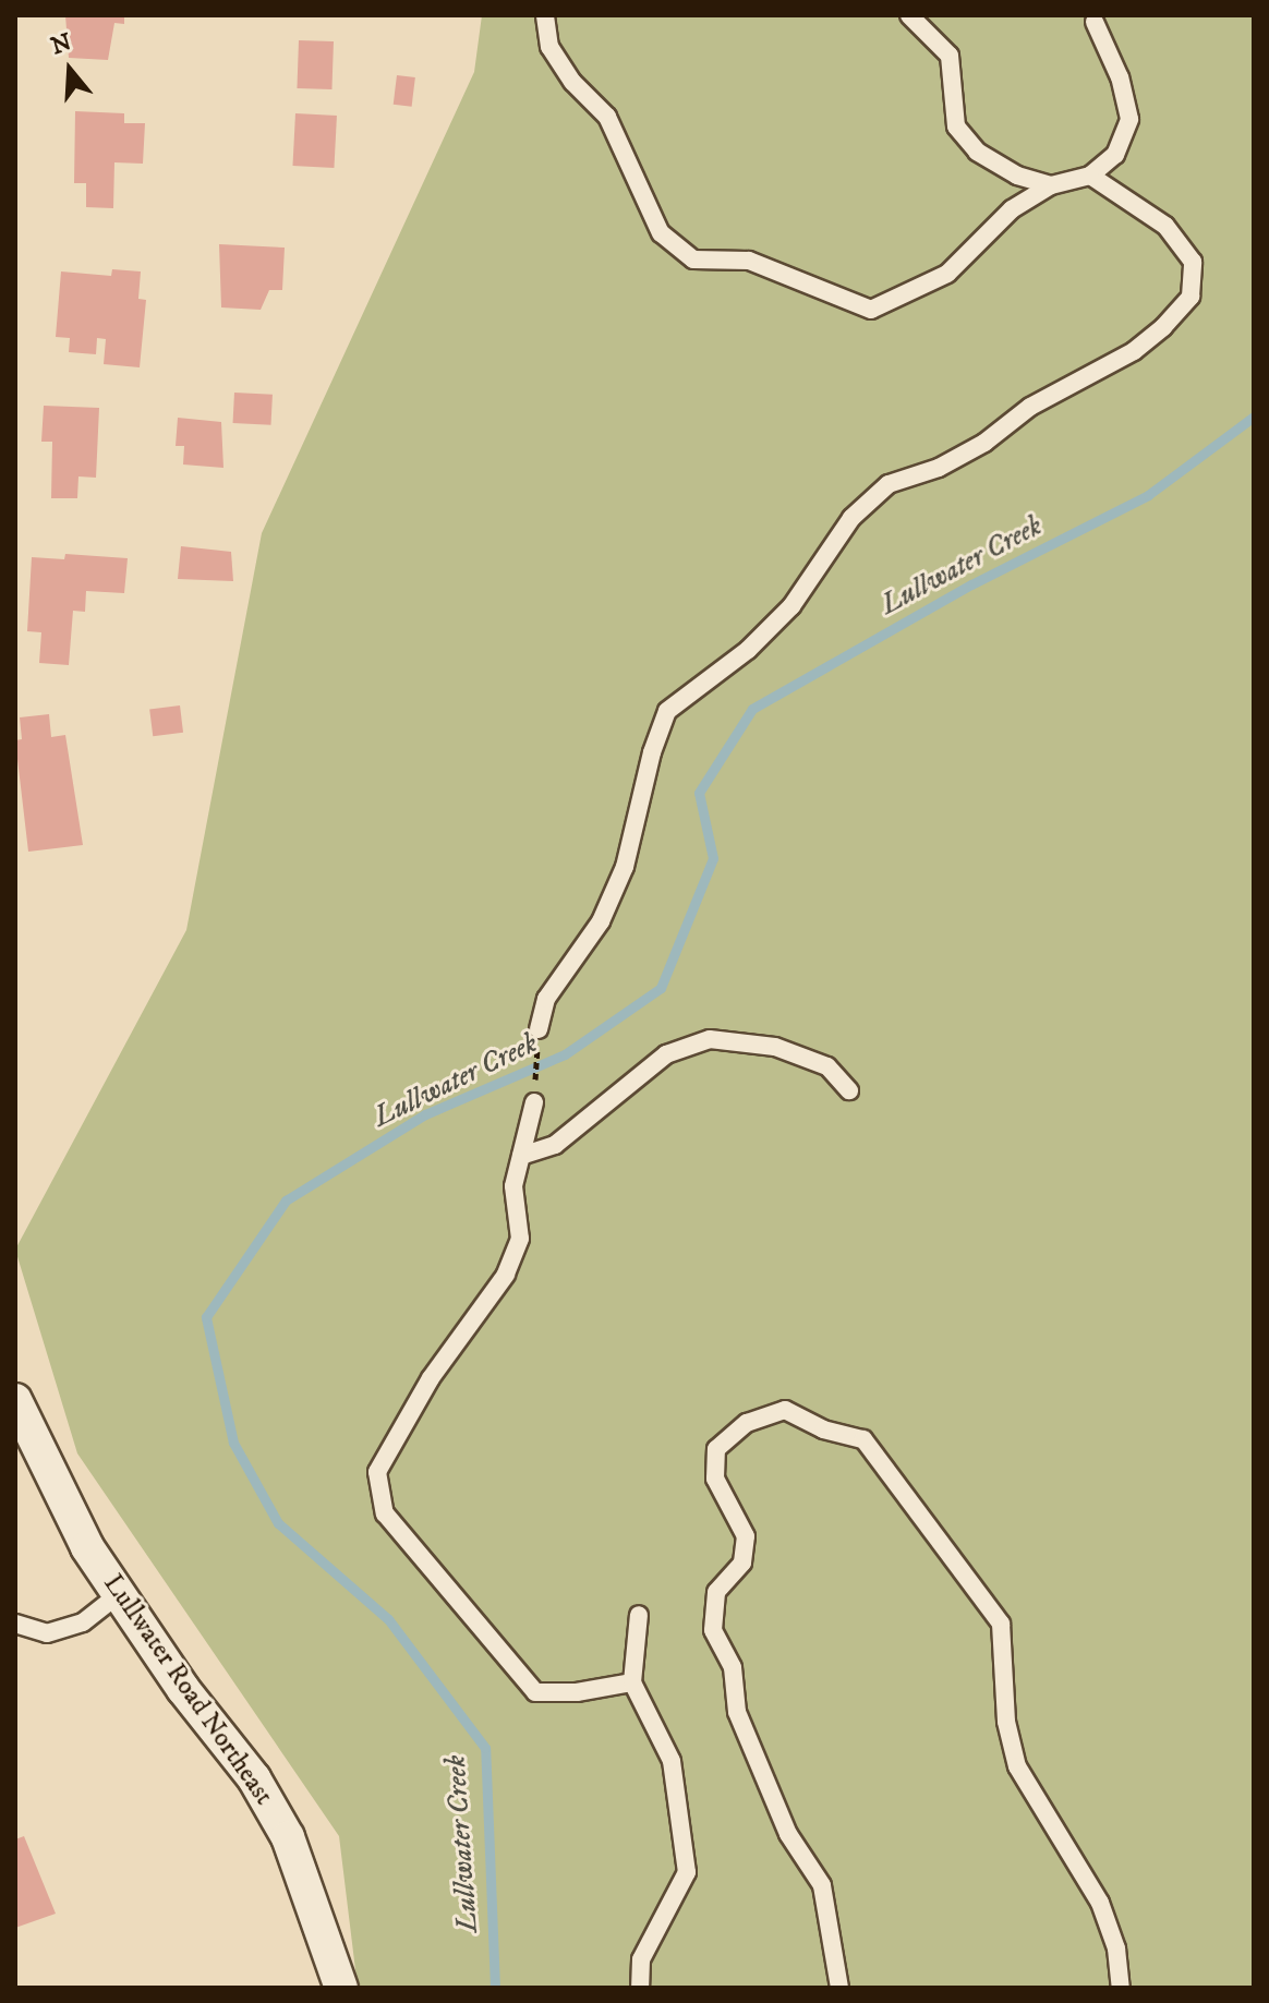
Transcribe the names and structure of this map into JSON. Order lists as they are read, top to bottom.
{
  "streets": {
    "street": ["Lullwater Road Northeast"]
  },
  "water": ["Lullwater Creek"],
  "north": "top"
}
